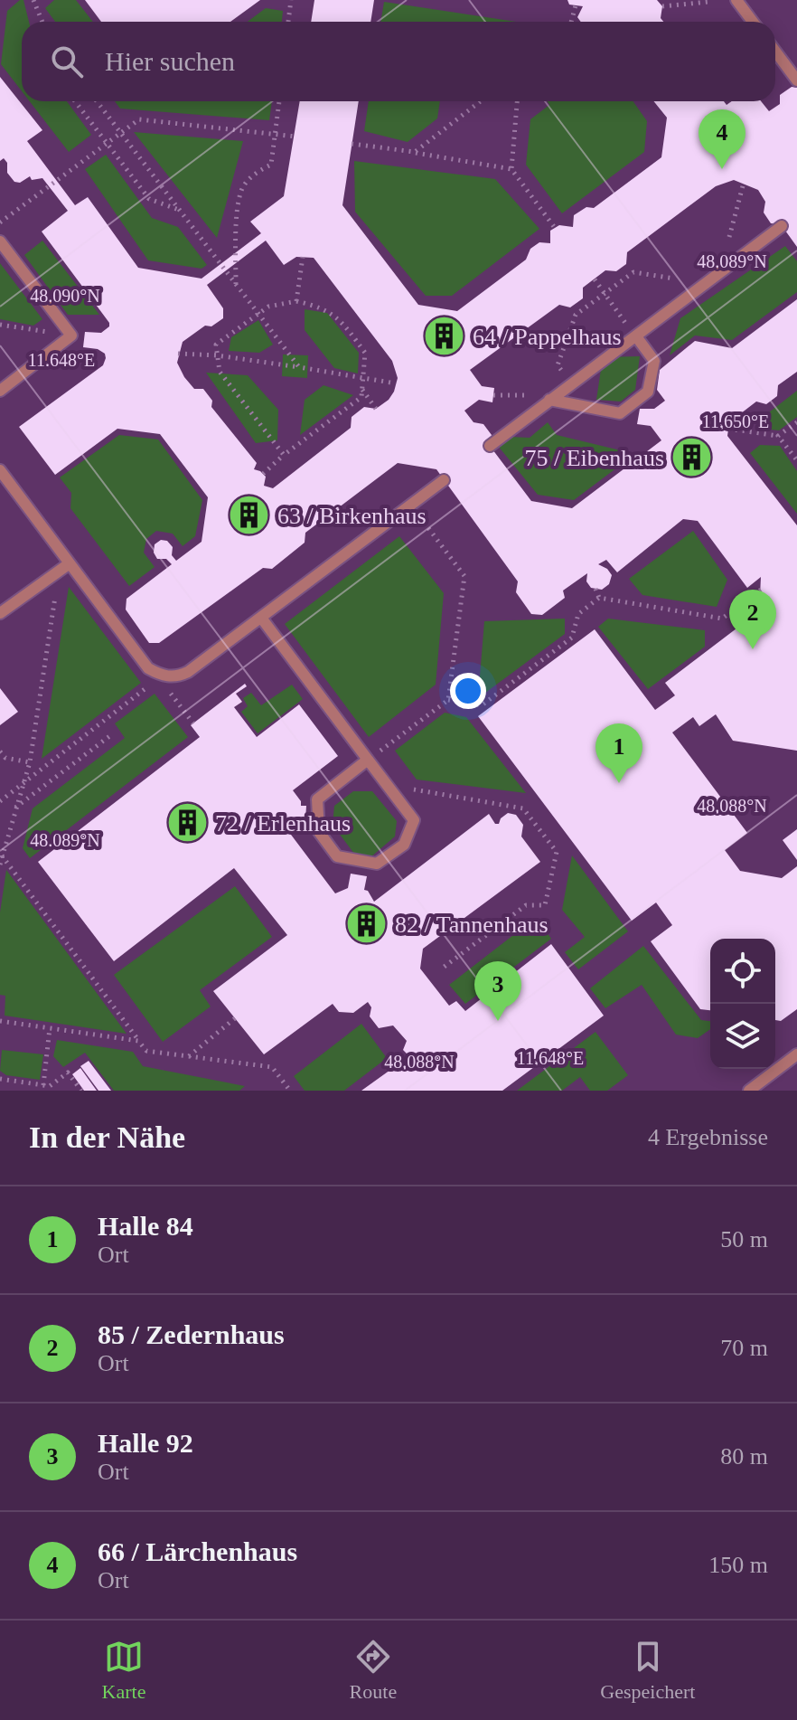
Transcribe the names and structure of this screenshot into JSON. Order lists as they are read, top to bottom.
{
  "places": {
    "building": [
      "64 / Pappelhaus",
      "75 / Eibenhaus",
      "63 / Birkenhaus",
      "72 / Erlenhaus",
      "82 / Tannenhaus"
    ]
  },
  "page": {
    "search": "Hier suchen",
    "pins": [
      "4",
      "2",
      "1",
      "3"
    ],
    "heading": ["In der Nähe", "4 Ergebnisse"],
    "list": [
      {
        "mark": "1",
        "name": "Halle 84",
        "note": "Ort",
        "value": "50 m"
      },
      {
        "mark": "2",
        "name": "85 / Zedernhaus",
        "note": "Ort",
        "value": "70 m"
      },
      {
        "mark": "3",
        "name": "Halle 92",
        "note": "Ort",
        "value": "80 m"
      },
      {
        "mark": "4",
        "name": "66 / Lärchenhaus",
        "note": "Ort",
        "value": "150 m"
      }
    ],
    "nav": ["Karte", "Route", "Gespeichert"]
  },
  "coordinates": [
    "48.089°N",
    "48.090°N",
    "11.648°E",
    "11.650°E",
    "48.088°N"
  ]
}
